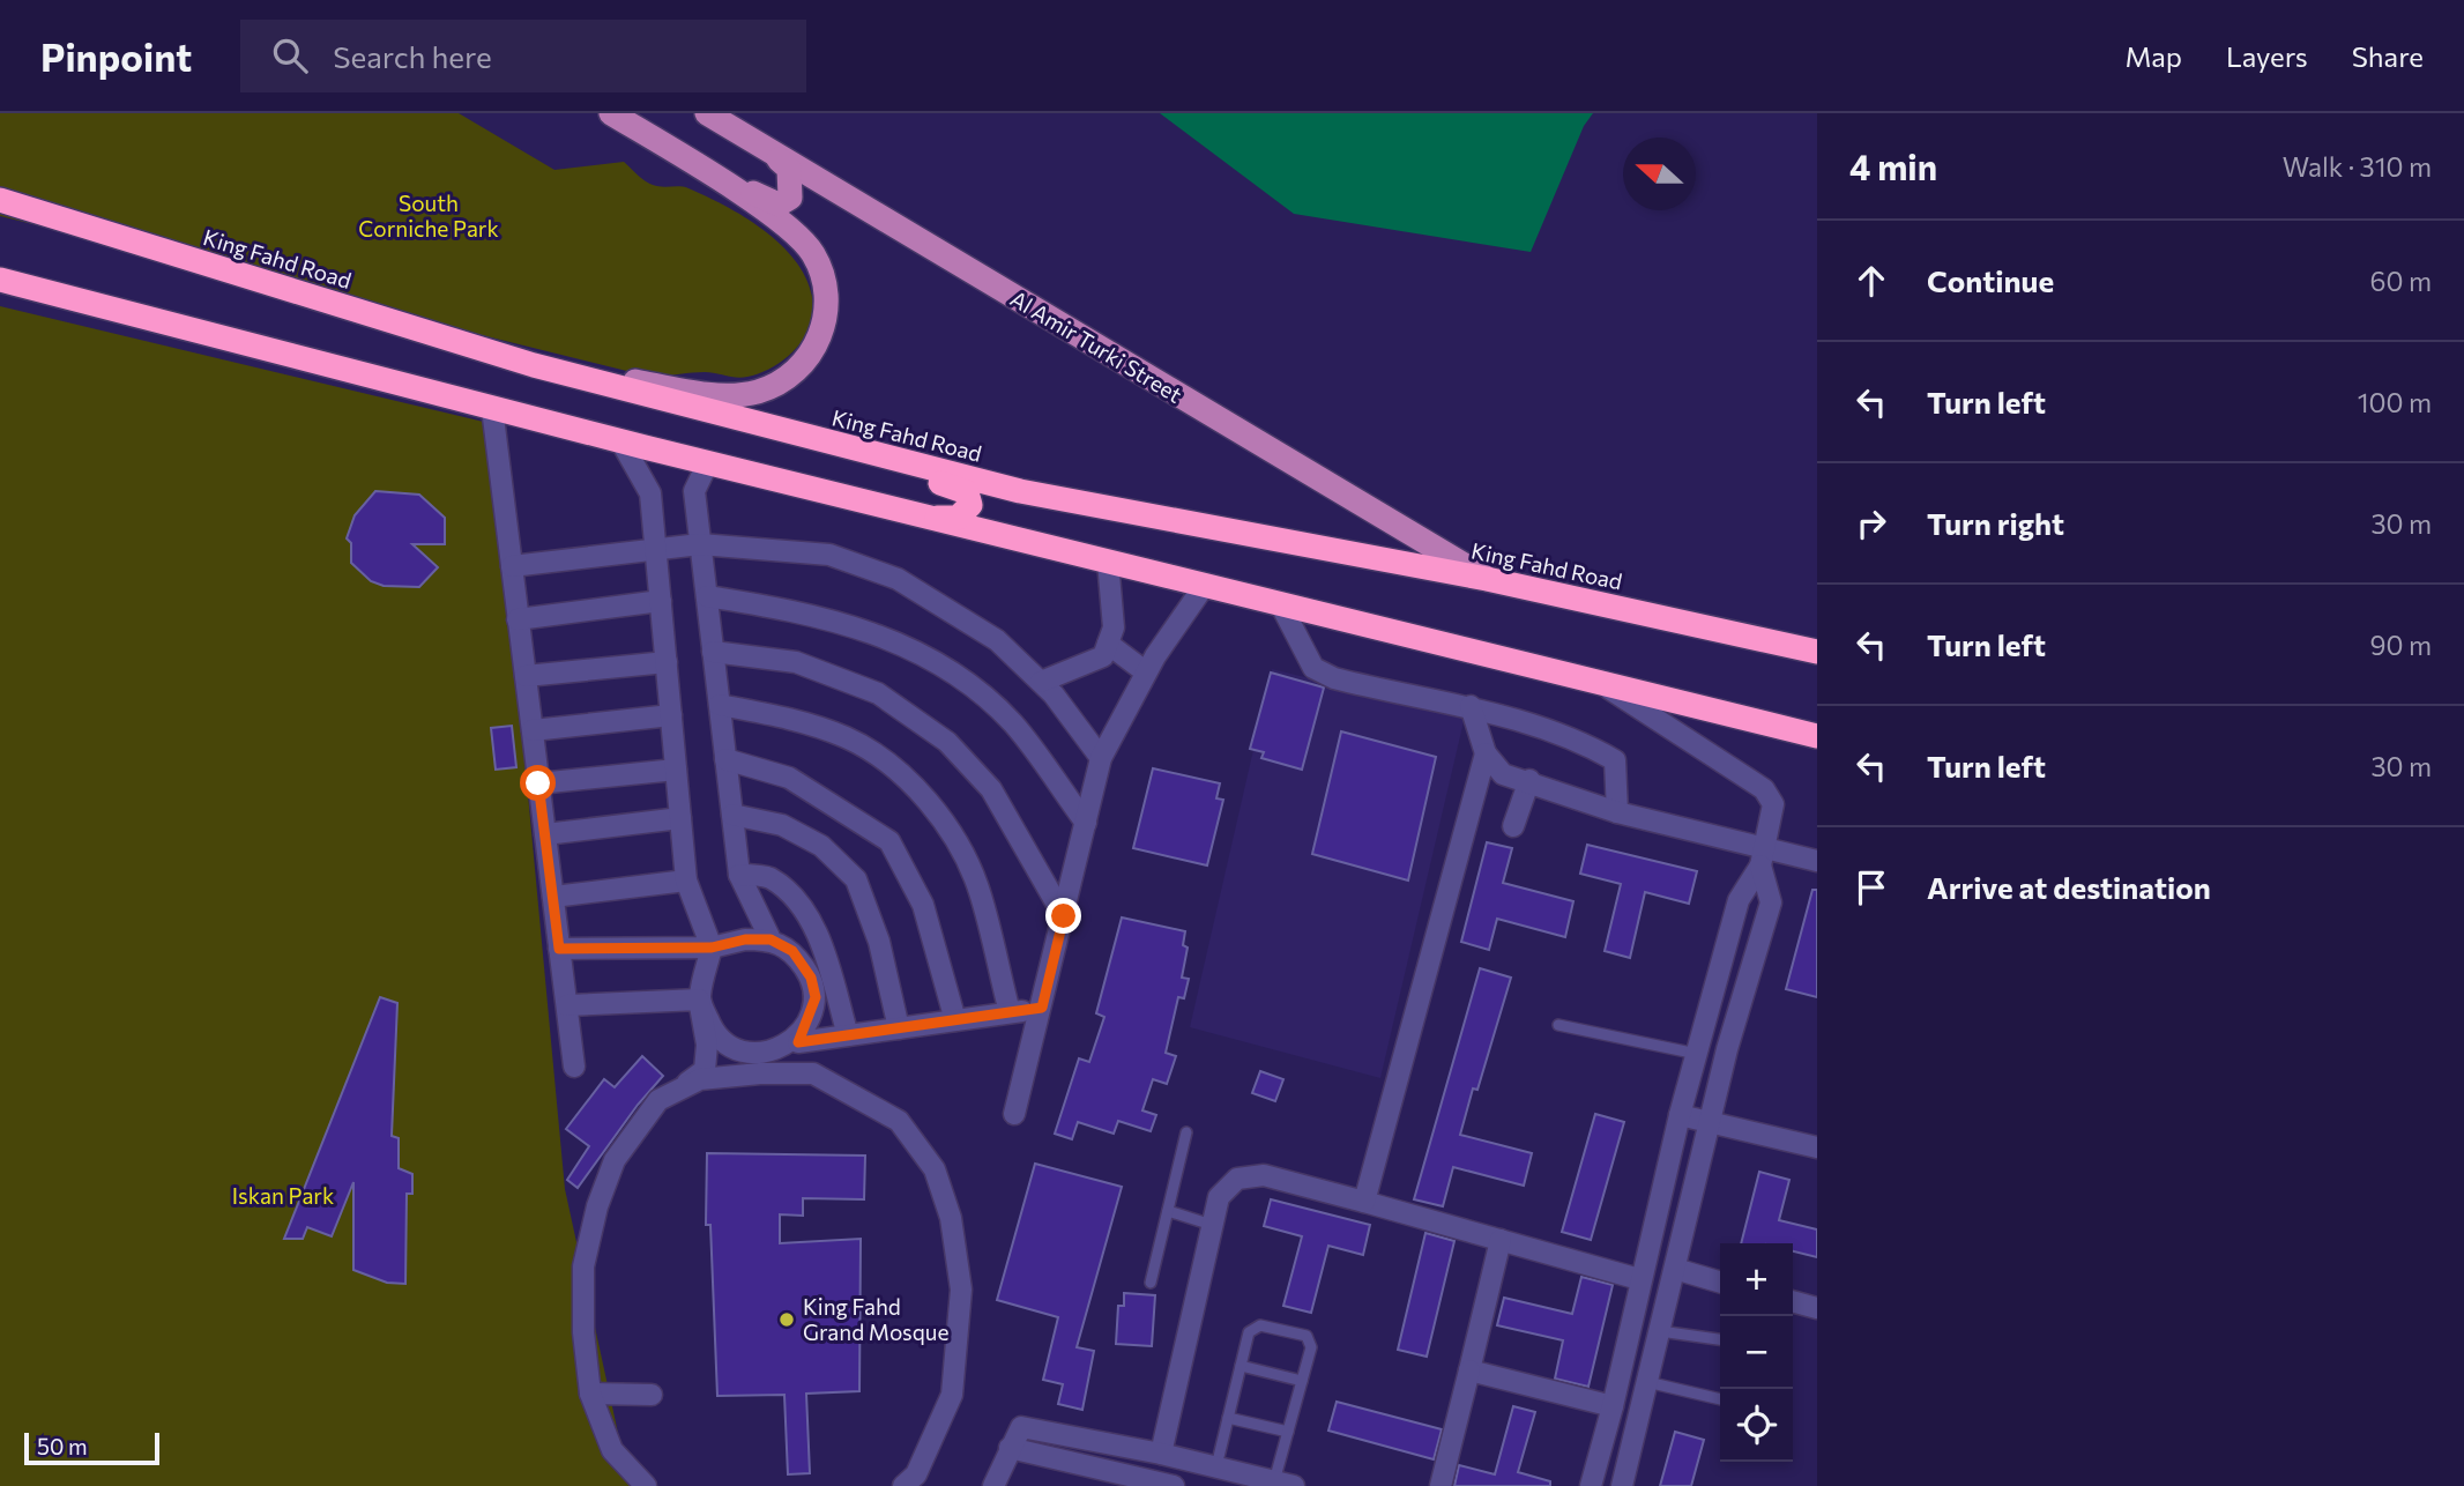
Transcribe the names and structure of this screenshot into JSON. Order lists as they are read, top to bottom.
{
  "streets": {
    "highway": ["King Fahd Road"],
    "main road": ["Al Amir Turki Street"]
  },
  "crossings": [
    ["King Fahd Road", "Al Amir Turki Street"]
  ],
  "parks": ["South Corniche Park", "Iskan Park"],
  "places": ["King Fahd Grand Mosque"],
  "scale_bar": "50 m",
  "north": "left",
  "page": {
    "header": "Pinpoint",
    "search": "Search here",
    "nav": ["Map", "Layers", "Share"],
    "heading": ["4 min", "Walk · 310 m"],
    "list": [
      ["Continue", "60 m"],
      ["Turn left", "100 m"],
      ["Turn right", "30 m"],
      ["Turn left", "90 m"],
      ["Turn left", "30 m"],
      "Arrive at destination"
    ],
    "map_buttons": ["+", "−"],
    "scale": "50 m"
  }
}
